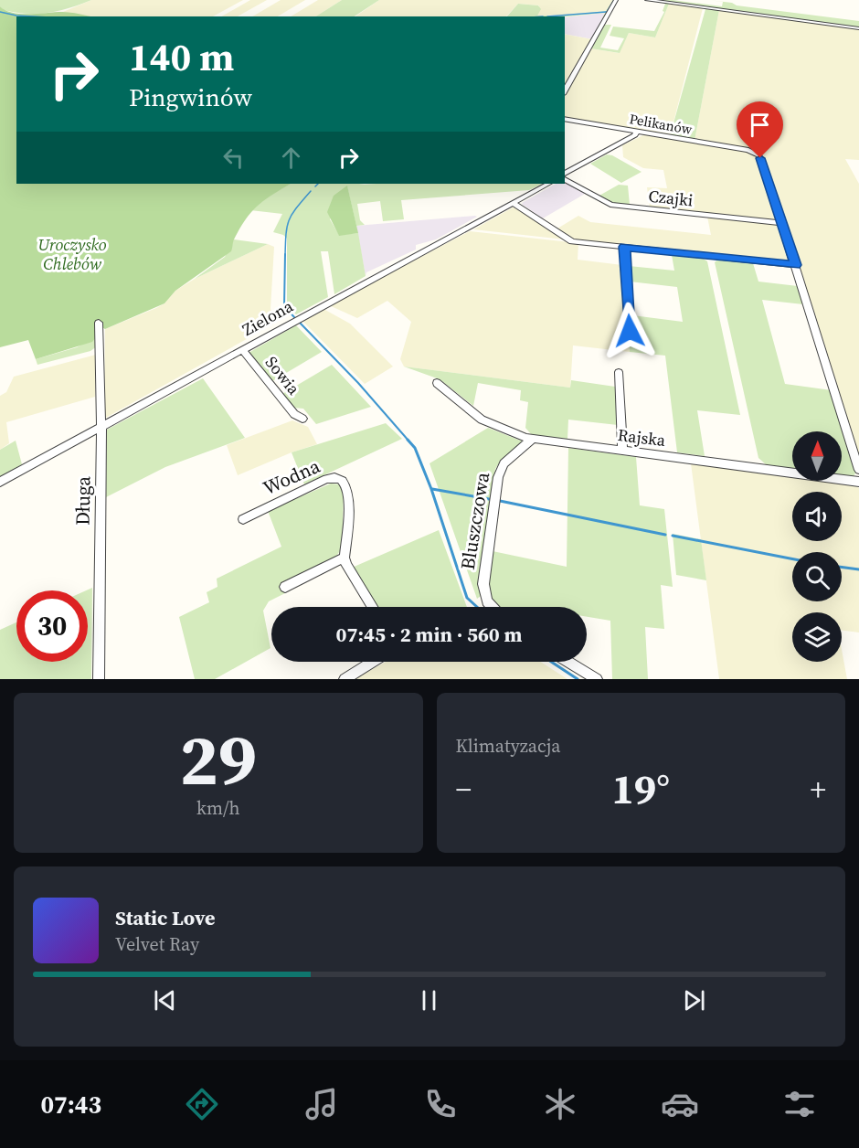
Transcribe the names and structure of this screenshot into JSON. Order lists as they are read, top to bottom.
{
  "streets": {
    "street": [
      "Pelikanów",
      "Czajki",
      "Zielona",
      "Sowia",
      "Rajska",
      "Wodna",
      "Długa",
      "Bluszczowa"
    ]
  },
  "crossings": [
    ["Pelikanów", "Czajki"],
    ["Zielona", "Sowia"],
    ["Zielona", "Długa"],
    ["Rajska", "Bluszczowa"]
  ],
  "parks": ["Uroczysko Chlebów"],
  "north": "top",
  "page": {
    "turn": ["140 m", "Pingwinów"],
    "limit": "30",
    "trip": "07:45 · 2 min · 560 m",
    "tile": [
      ["29", "km/h"],
      "Klimatyzacja"
    ],
    "heat": ["−", "19°", "+"],
    "song": ["Static Love", "Velvet Ray"],
    "tabs": "07:43"
  }
}
